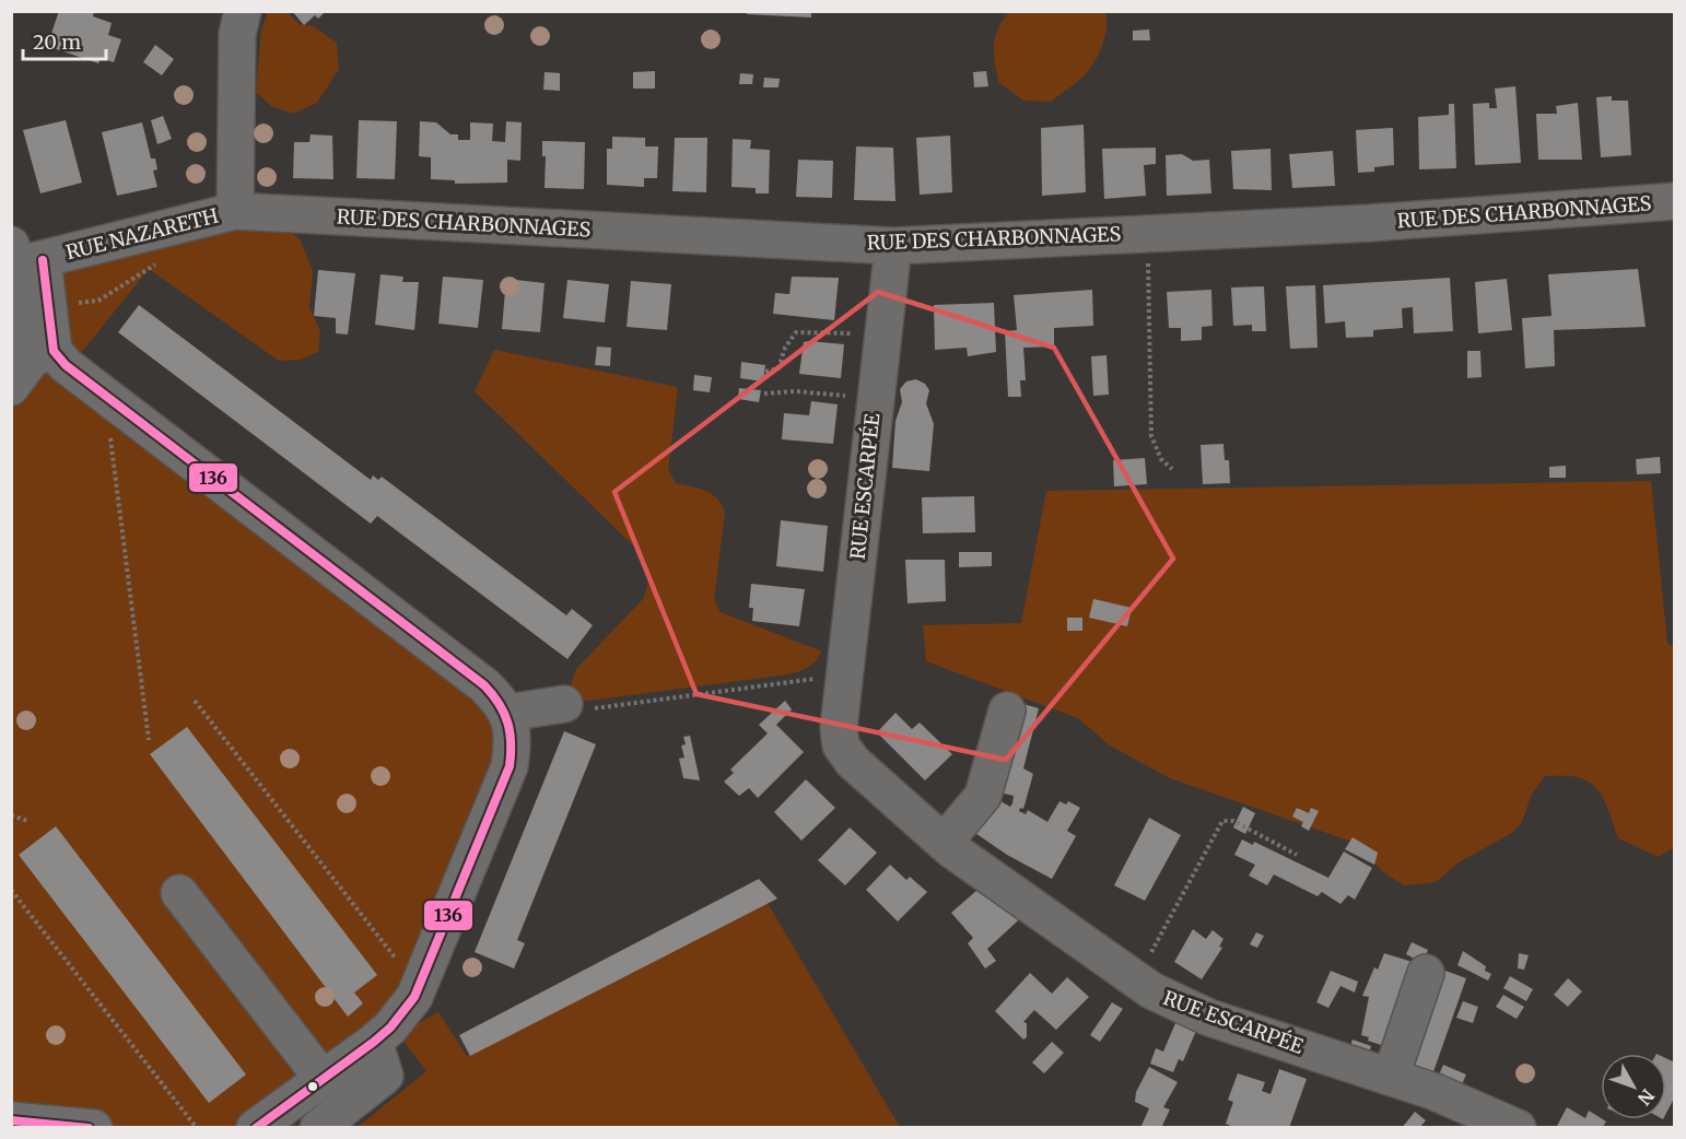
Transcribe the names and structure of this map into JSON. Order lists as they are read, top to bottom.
{
  "streets": {
    "street": ["RUE DES CHARBONNAGES", "RUE NAZARETH", "RUE ESCARPÉE"]
  },
  "crossings": [
    ["RUE DES CHARBONNAGES", "RUE NAZARETH"],
    ["RUE DES CHARBONNAGES", "RUE ESCARPÉE"]
  ],
  "lines": ["transit line 136"],
  "scale_bar": "20 m",
  "north": "bottom right"
}
